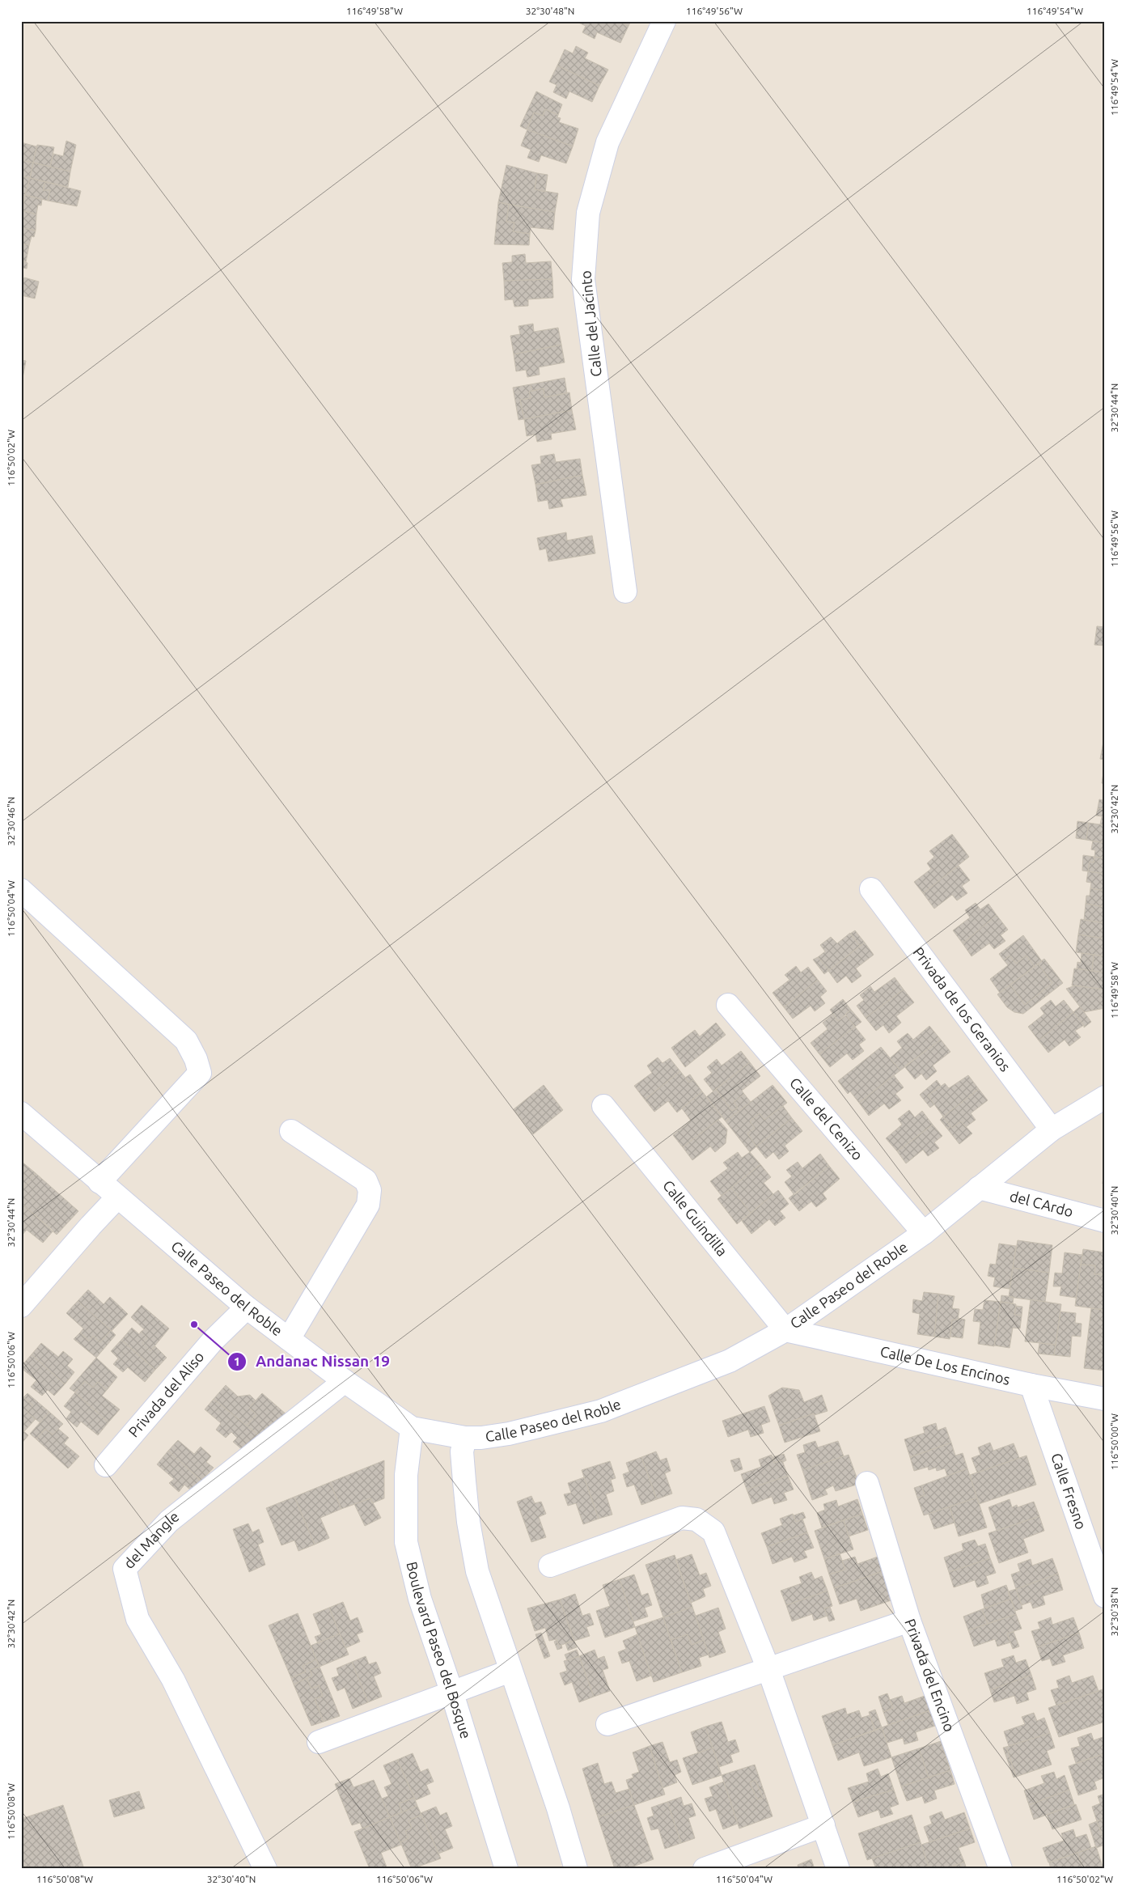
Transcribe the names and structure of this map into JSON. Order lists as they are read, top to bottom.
{
  "streets": {
    "street": [
      "Calle del Jacinto",
      "Privada de los Geranios",
      "Calle del Cenizo",
      "del CArdo",
      "Calle Guindilla",
      "Calle Paseo del Roble",
      "Calle De Los Encinos",
      "Privada del Aliso",
      "Calle Fresno",
      "del Mangle",
      "Boulevard Paseo del Bosque",
      "Privada del Encino"
    ]
  },
  "crossings": [
    ["Privada de los Geranios", "Calle Paseo del Roble"],
    ["Calle del Cenizo", "Calle Paseo del Roble"],
    ["del CArdo", "Calle Paseo del Roble"],
    ["Calle Guindilla", "Calle Paseo del Roble"],
    ["Calle Guindilla", "Calle De Los Encinos"],
    ["Calle Paseo del Roble", "Calle De Los Encinos"],
    ["Calle Paseo del Roble", "Privada del Aliso"],
    ["Calle Paseo del Roble", "del Mangle"],
    ["Calle Paseo del Roble", "Boulevard Paseo del Bosque"],
    ["Calle De Los Encinos", "Calle Fresno"]
  ],
  "places": ["Andanac Nissan 19"],
  "coordinates": [
    "116°49'58\"W",
    "32°30'48\"N",
    "116°49'56\"W",
    "116°49'54\"W",
    "32°30'44\"N",
    "116°50'02\"W",
    "32°30'42\"N",
    "32°30'46\"N",
    "116°50'04\"W",
    "32°30'40\"N",
    "116°50'06\"W",
    "116°50'00\"W",
    "32°30'38\"N",
    "116°50'08\"W"
  ]
}
